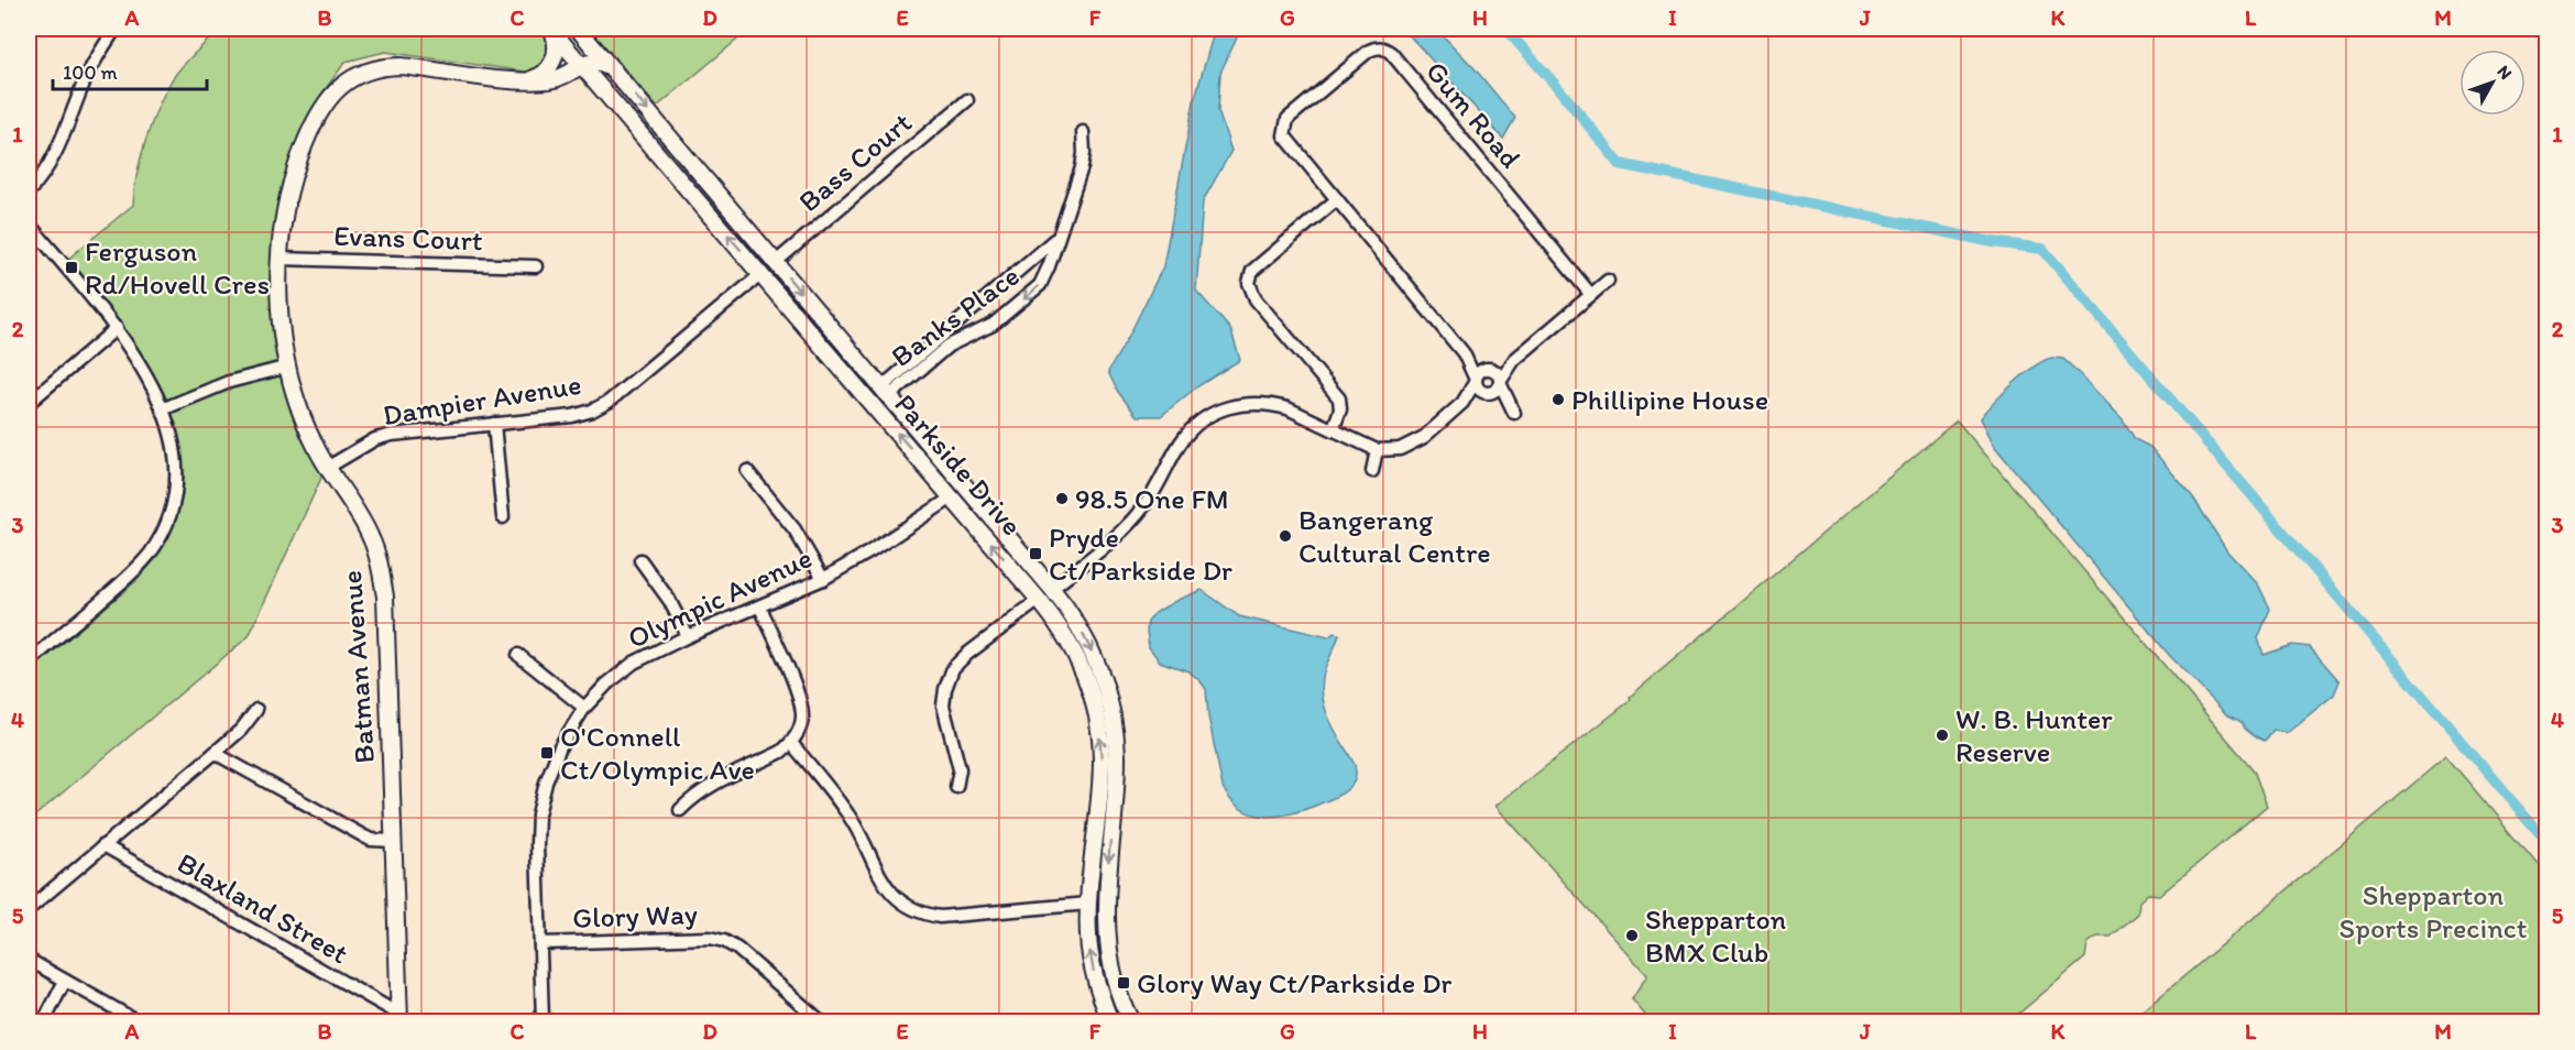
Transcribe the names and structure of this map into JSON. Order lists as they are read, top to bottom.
{
  "streets": {
    "street": [
      "Gum Road",
      "Bass Court",
      "Evans Court",
      "Banks Place",
      "Dampier Avenue",
      "Parkside Drive",
      "Olympic Avenue",
      "Batman Avenue",
      "Blaxland Street",
      "Glory Way"
    ]
  },
  "crossings": [
    ["Bass Court", "Parkside Drive"],
    ["Evans Court", "Batman Avenue"],
    ["Banks Place", "Parkside Drive"],
    ["Dampier Avenue", "Parkside Drive"],
    ["Dampier Avenue", "Batman Avenue"],
    ["Parkside Drive", "Olympic Avenue"],
    ["Parkside Drive", "Batman Avenue"],
    ["Olympic Avenue", "Glory Way"],
    ["Batman Avenue", "Blaxland Street"]
  ],
  "parks": ["Shepparton Sports Precinct"],
  "places": {
    "transit": [
      "Ferguson Rd/Hovell Cres",
      "Pryde Ct/Parkside Dr",
      "O'Connell Ct/Olympic Ave",
      "Glory Way Ct/Parkside Dr"
    ],
    "other": [
      "Phillipine House",
      "98.5 One FM",
      "Bangerang Cultural Centre",
      "W. B. Hunter Reserve",
      "Shepparton BMX Club"
    ]
  },
  "scale_bar": "100 m",
  "north": "top right",
  "grid": {
    "columns": [
      "A",
      "B",
      "C",
      "D",
      "E",
      "F",
      "G",
      "H",
      "I",
      "J",
      "K",
      "L",
      "M"
    ],
    "rows": [
      "1",
      "2",
      "3",
      "4",
      "5"
    ]
  }
}
